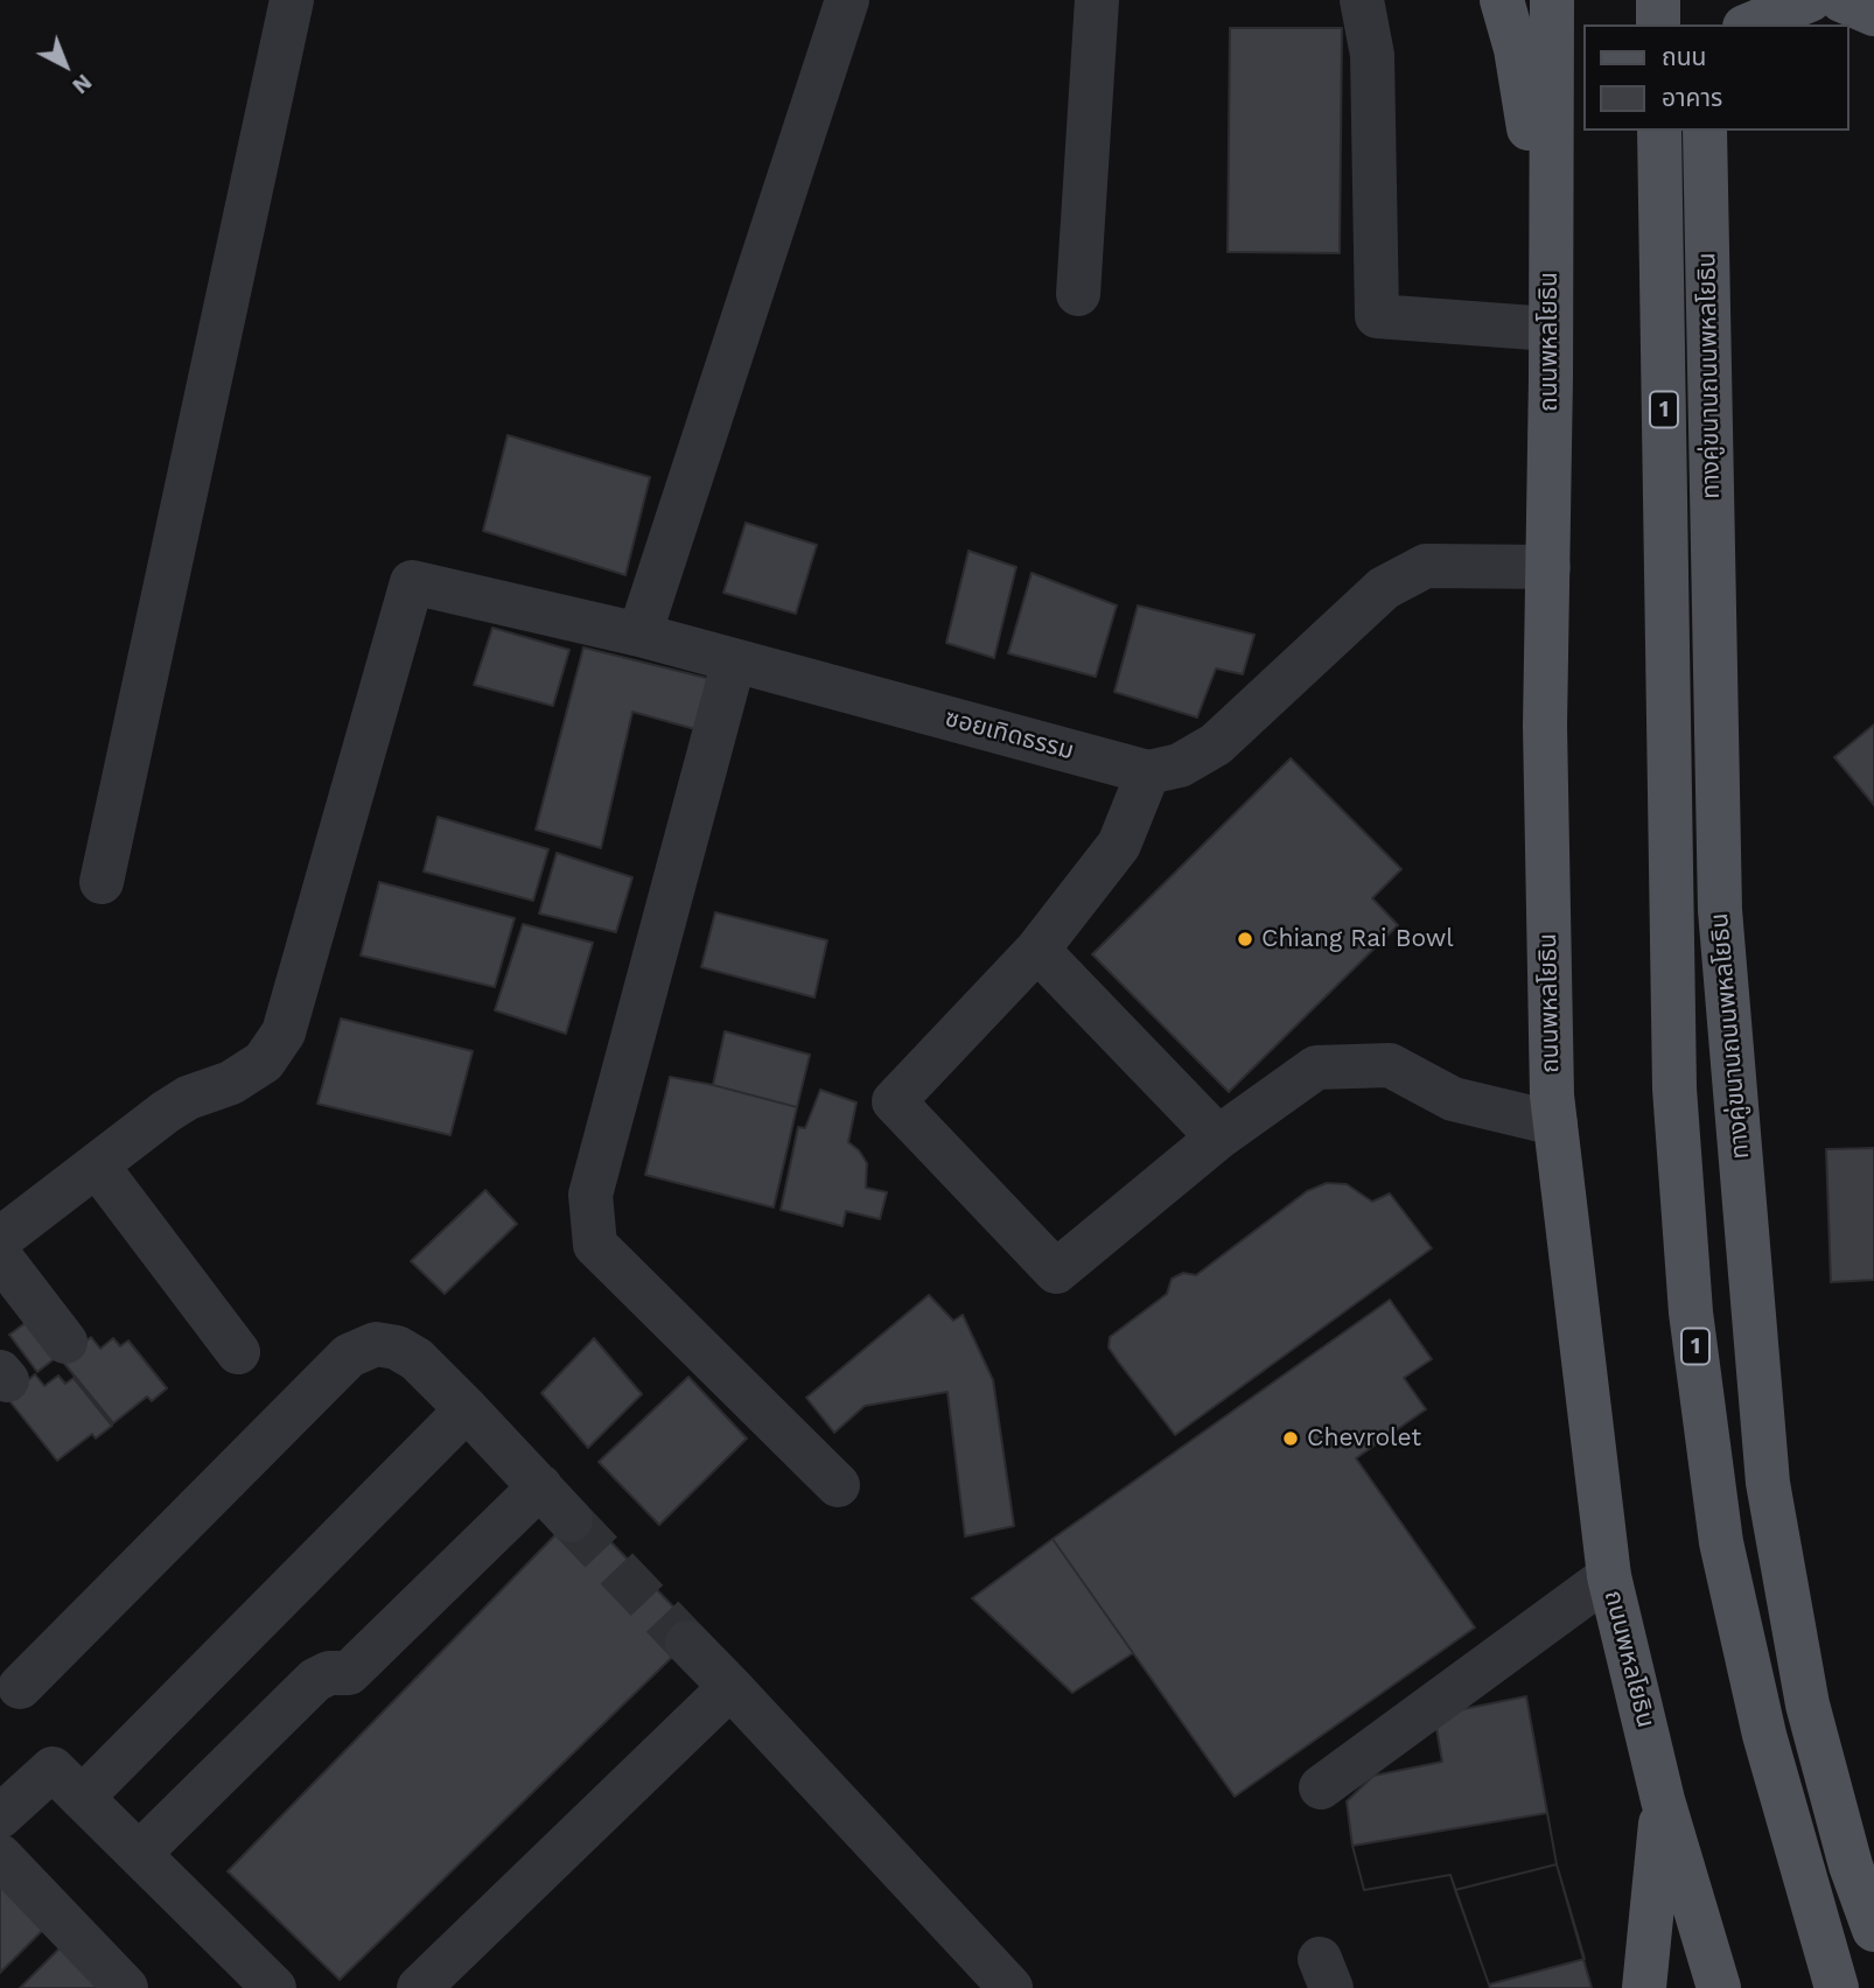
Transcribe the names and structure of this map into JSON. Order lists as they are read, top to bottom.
{
  "streets": {
    "main road": ["ถนนพหลโยธิน", "ทางคู่ขนานถนนพหลโยธิน", "1"],
    "street": ["ซอยเทิดธรรม"]
  },
  "places": ["Chiang Rai Bowl", "Chevrolet"],
  "legend": ["ถนน", "อาคาร"],
  "north": "bottom right"
}
